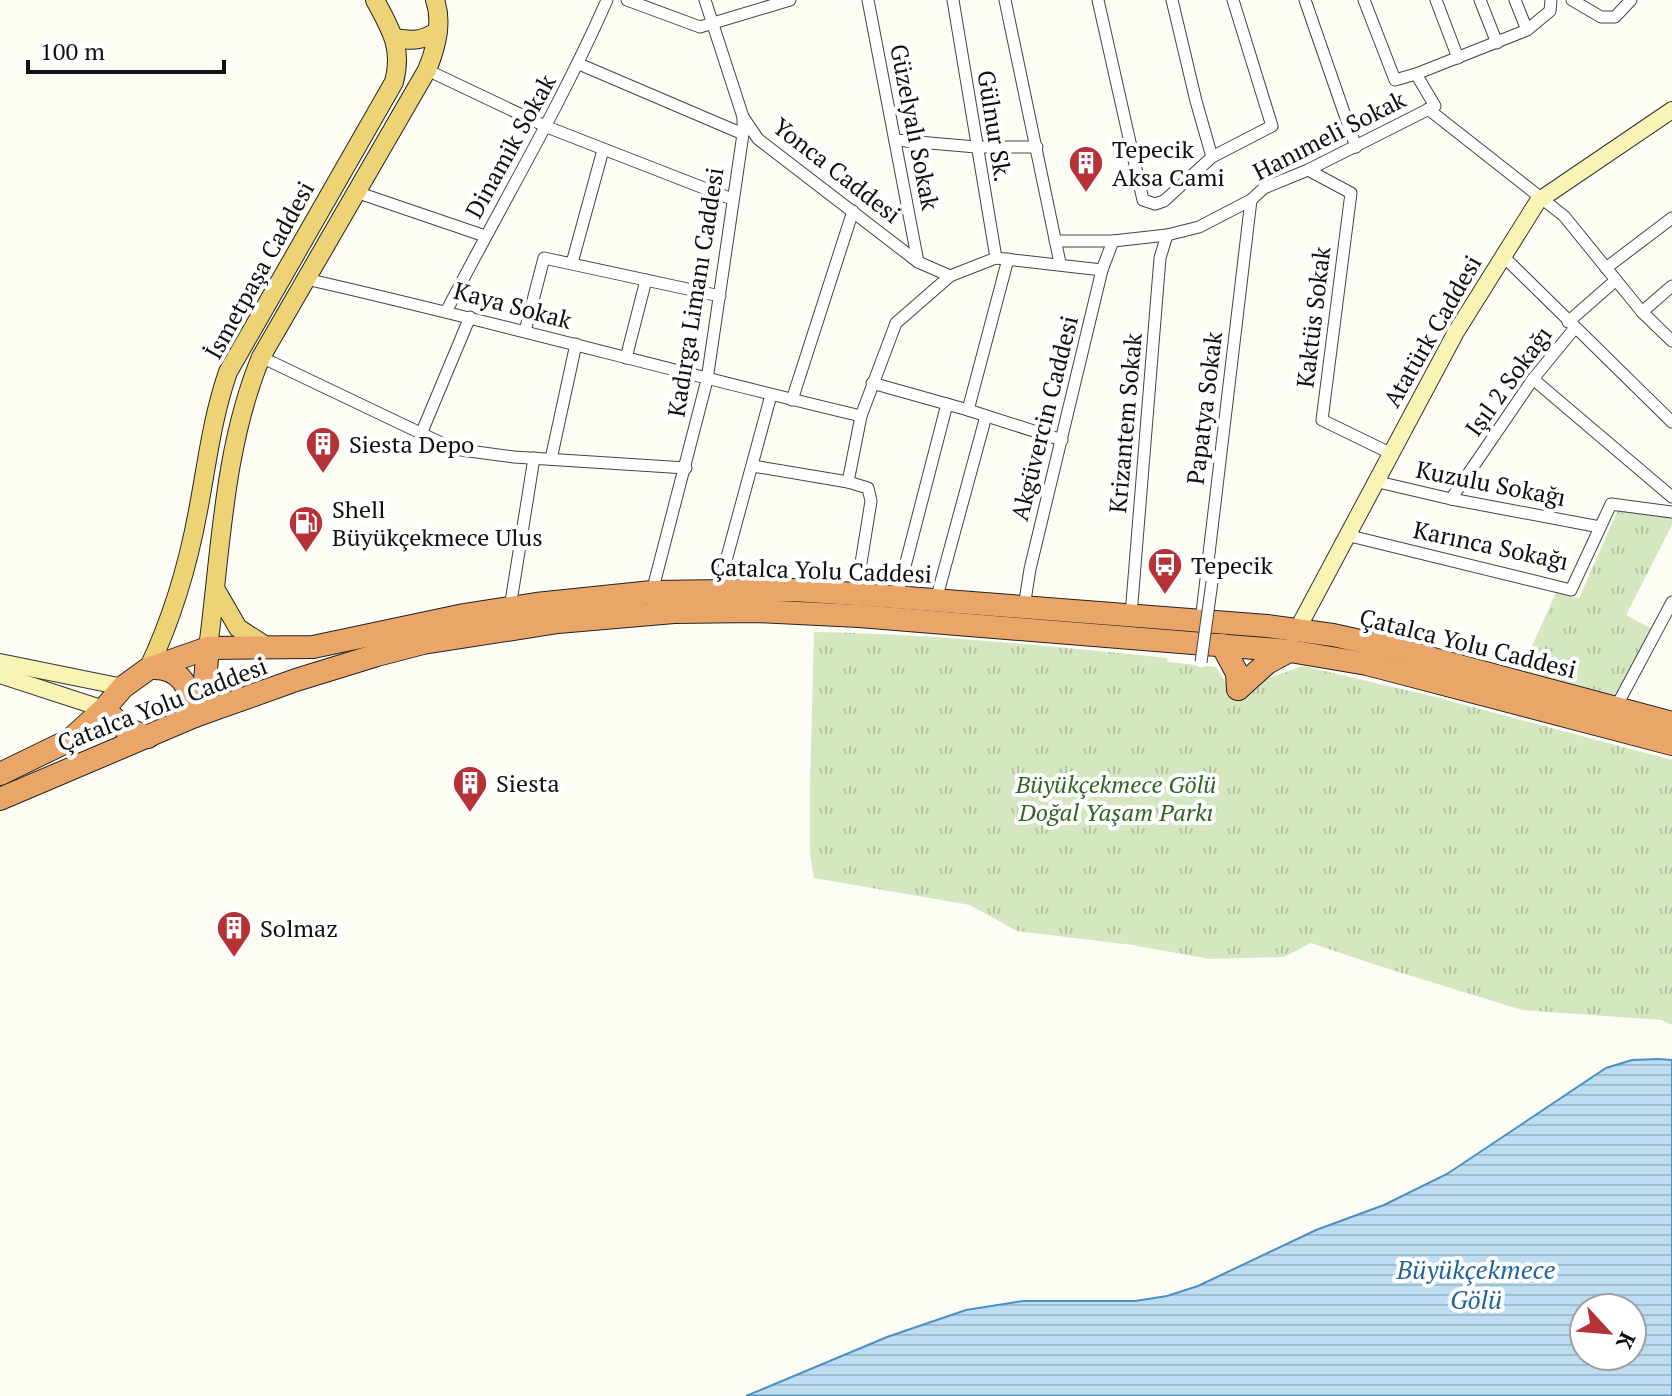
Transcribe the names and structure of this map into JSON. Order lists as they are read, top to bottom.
{
  "streets": {
    "highway": ["Çatalca Yolu Caddesi"],
    "main road": ["İsmetpaşa Caddesi", "Atatürk Caddesi"],
    "street": [
      "Gülnur Sk.",
      "Güzelyalı Sokak",
      "Hanımeli Sokak",
      "Dinamik Sokak",
      "Yonca Caddesi",
      "Kadırga Limanı Caddesi",
      "Kaya Sokak",
      "Kaktüs Sokak",
      "Işıl 2 Sokağı",
      "Papatya Sokak",
      "Akgüvercin Caddesi",
      "Krizantem Sokak",
      "Kuzulu Sokağı",
      "Karınca Sokağı"
    ]
  },
  "crossings": [
    ["Güzelyalı Sokak", "Yonca Caddesi"],
    ["Hanımeli Sokak", "Kaktüs Sokak"],
    ["Hanımeli Sokak", "Atatürk Caddesi"],
    ["Hanımeli Sokak", "Işıl 2 Sokağı"],
    ["Hanımeli Sokak", "Papatya Sokak"],
    ["Hanımeli Sokak", "Akgüvercin Caddesi"],
    ["Hanımeli Sokak", "Krizantem Sokak"],
    ["Dinamik Sokak", "Kaya Sokak"],
    ["Yonca Caddesi", "Kadırga Limanı Caddesi"],
    ["İsmetpaşa Caddesi", "Kaya Sokak"],
    ["İsmetpaşa Caddesi", "Çatalca Yolu Caddesi"],
    ["Kadırga Limanı Caddesi", "Kaya Sokak"],
    ["Kadırga Limanı Caddesi", "Çatalca Yolu Caddesi"],
    ["Kaktüs Sokak", "Atatürk Caddesi"],
    ["Atatürk Caddesi", "Kuzulu Sokağı"],
    ["Atatürk Caddesi", "Karınca Sokağı"],
    ["Atatürk Caddesi", "Çatalca Yolu Caddesi"],
    ["Işıl 2 Sokağı", "Kuzulu Sokağı"],
    ["Papatya Sokak", "Çatalca Yolu Caddesi"],
    ["Akgüvercin Caddesi", "Çatalca Yolu Caddesi"],
    ["Krizantem Sokak", "Çatalca Yolu Caddesi"],
    ["Kuzulu Sokağı", "Karınca Sokağı"]
  ],
  "water": ["Büyükçekmece Gölü"],
  "parks": ["Büyükçekmece Gölü Doğal Yaşam Parkı"],
  "places": {
    "building": [
      "Tepecik Aksa Cami",
      "Siesta Depo",
      "Siesta",
      "Solmaz"
    ],
    "fuel station": ["Shell Büyükçekmece Ulus"],
    "bus stop": ["Tepecik"]
  },
  "scale_bar": "100 m",
  "north": "bottom right"
}
